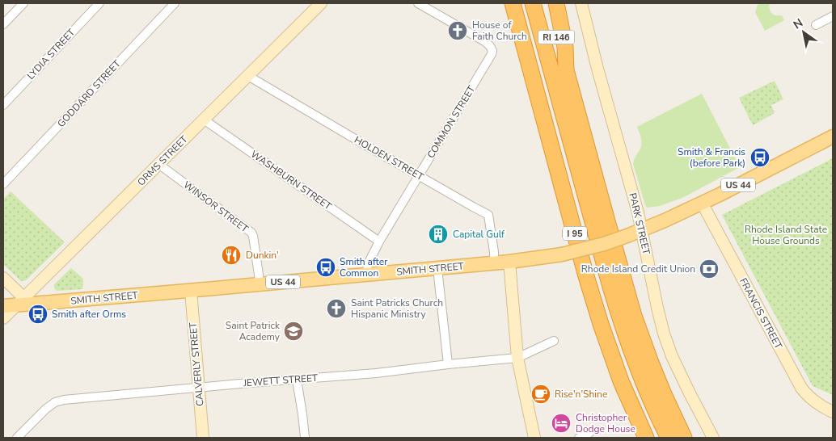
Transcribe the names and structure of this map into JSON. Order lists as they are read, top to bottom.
{
  "streets": {
    "highway": ["RI 146", "I 95"],
    "main road": ["US 44", "SMITH STREET"],
    "street": [
      "LYDIA STREET",
      "GODDARD STREET",
      "COMMON STREET",
      "HOLDEN STREET",
      "ORMS STREET",
      "WASHBURN STREET",
      "WINSOR STREET",
      "PARK STREET",
      "FRANCIS STREET",
      "CALVERLY STREET",
      "JEWETT STREET"
    ]
  },
  "crossings": [
    ["COMMON STREET", "HOLDEN STREET"],
    ["COMMON STREET", "WASHBURN STREET"],
    ["COMMON STREET", "SMITH STREET"],
    ["HOLDEN STREET", "ORMS STREET"],
    ["HOLDEN STREET", "SMITH STREET"],
    ["ORMS STREET", "WASHBURN STREET"],
    ["ORMS STREET", "WINSOR STREET"],
    ["ORMS STREET", "SMITH STREET"],
    ["WINSOR STREET", "SMITH STREET"],
    ["PARK STREET", "SMITH STREET"],
    ["SMITH STREET", "FRANCIS STREET"],
    ["SMITH STREET", "CALVERLY STREET"],
    ["CALVERLY STREET", "JEWETT STREET"]
  ],
  "parks": ["Rhode Island State House Grounds"],
  "places": {
    "church": ["House of Faith Church", "Saint Patricks Church Hispanic Ministry"],
    "bus stop": ["Smith & Francis (before Park)", "Smith after Common", "Smith after Orms"],
    "building": ["Capital Gulf"],
    "restaurant": ["Dunkin'"],
    "bank": ["Rhode Island Credit Union"],
    "school or university": ["Saint Patrick Academy"],
    "cafe": ["Rise'n'Shine"],
    "hotel": ["Christopher Dodge House"]
  },
  "north": "top left"
}
